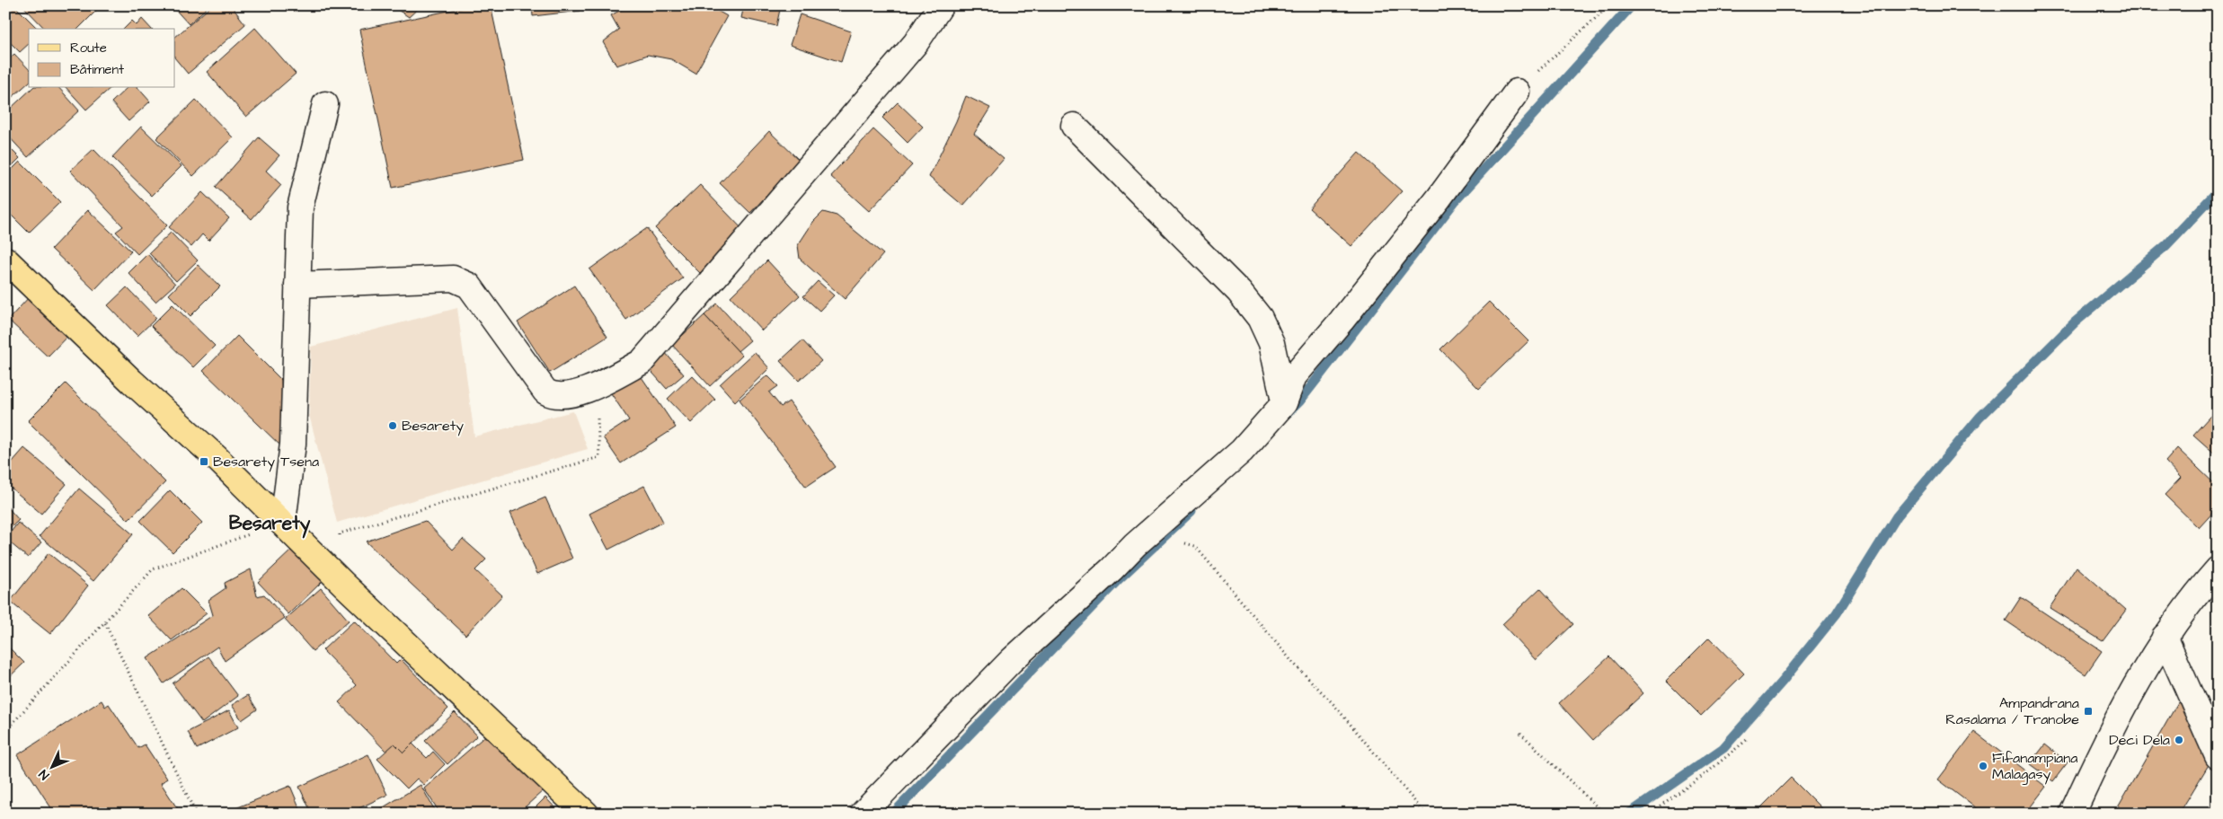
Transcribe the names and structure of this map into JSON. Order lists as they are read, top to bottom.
{
  "districts": ["Besarety"],
  "places": {
    "other": ["Besarety", "Deci Dela", "Fifanampiana Malagasy"],
    "transit": ["Besarety Tsena", "Ampandrana Rasalama / Tranobe"]
  },
  "legend": ["Route", "Bâtiment"],
  "north": "bottom left"
}
